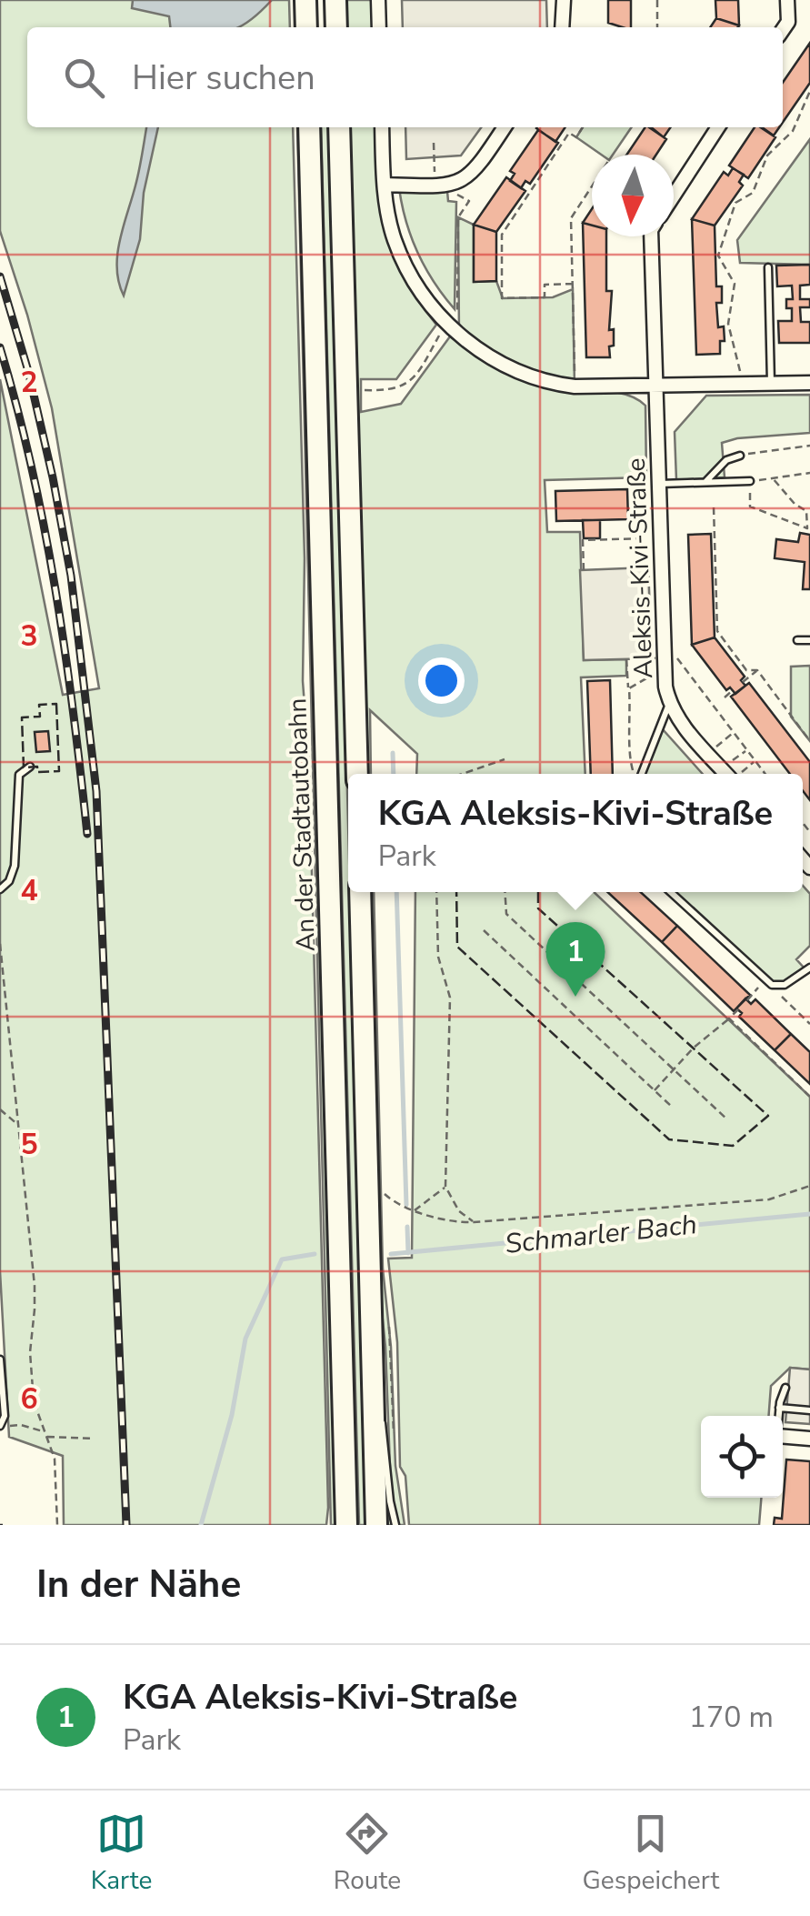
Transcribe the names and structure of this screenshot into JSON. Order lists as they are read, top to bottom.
{
  "streets": {
    "highway": ["An der Stadtautobahn"],
    "street": ["Aleksis-Kivi-Straße"]
  },
  "water": ["Schmarler Bach"],
  "north": "bottom",
  "page": {
    "search": "Hier suchen",
    "popup": ["KGA Aleksis-Kivi-Straße", "Park"],
    "pins": "1",
    "heading": "In der Nähe",
    "list": [
      {
        "mark": "1",
        "name": "KGA Aleksis-Kivi-Straße",
        "note": "Park",
        "value": "170 m"
      }
    ],
    "nav": ["Karte", "Route", "Gespeichert"]
  },
  "grid": {
    "rows": [
      "2",
      "3",
      "4",
      "5",
      "6"
    ]
  }
}
